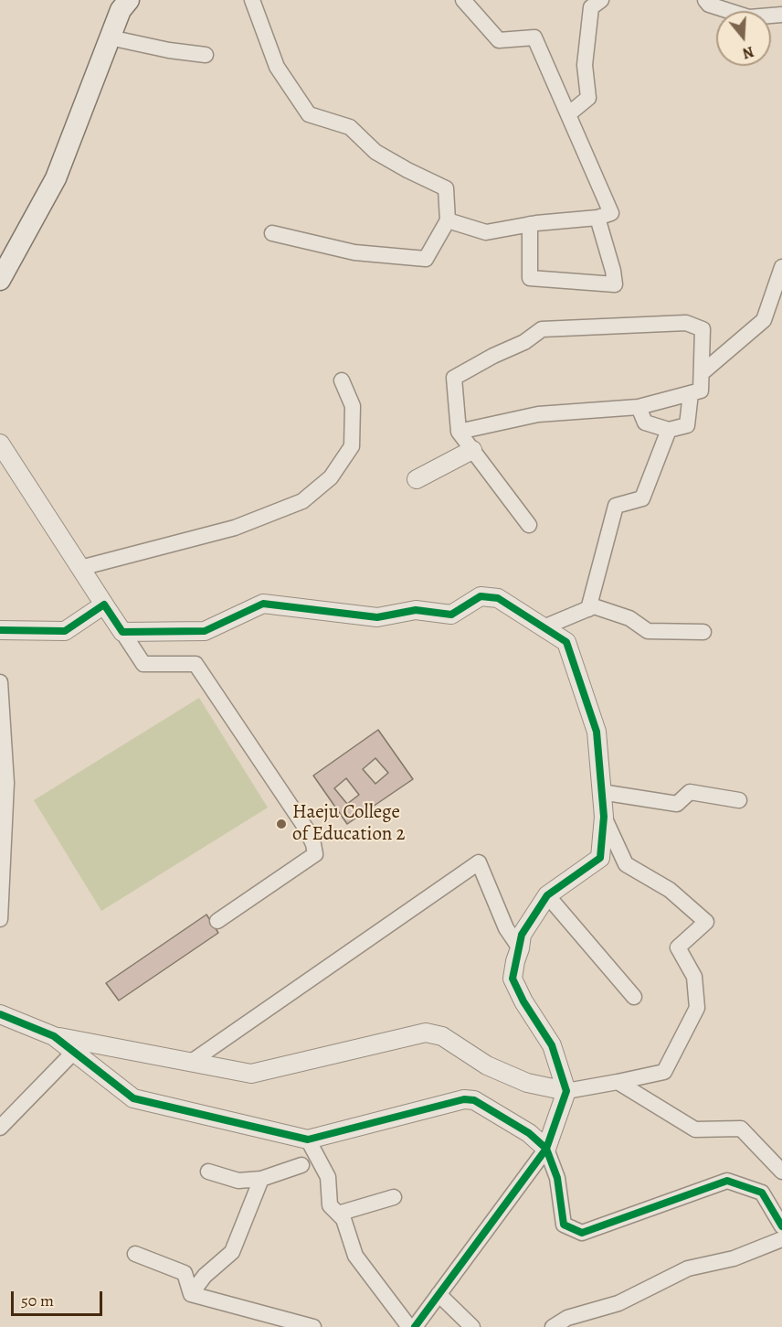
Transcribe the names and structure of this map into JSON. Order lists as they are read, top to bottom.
{
  "places": ["Haeju College of Education 2"],
  "scale_bar": "50 m",
  "north": "bottom"
}
